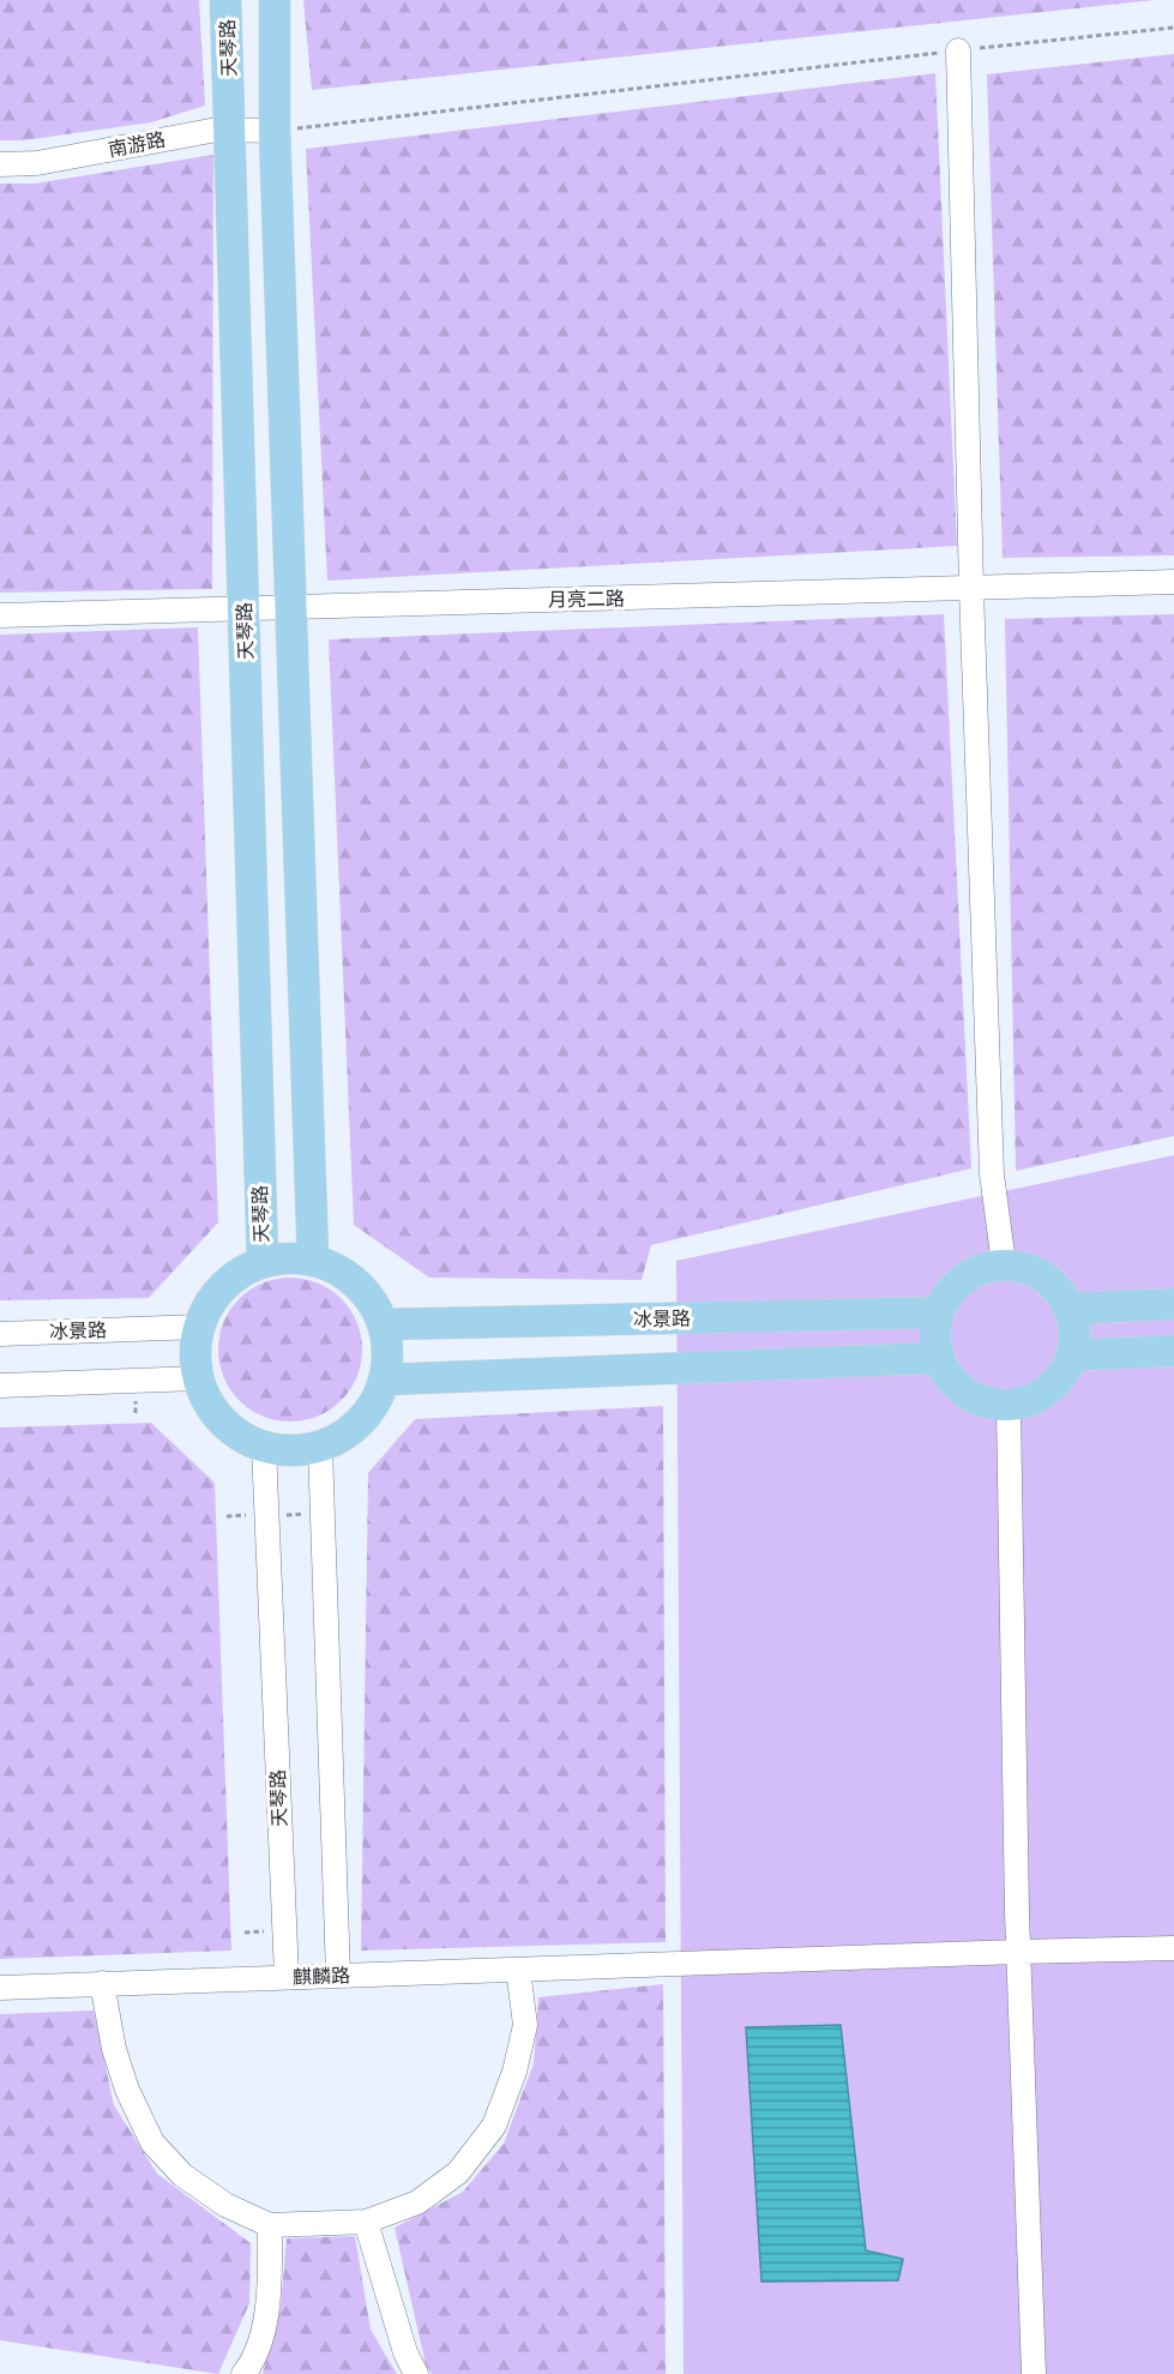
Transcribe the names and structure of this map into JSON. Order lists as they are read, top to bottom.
{
  "streets": {
    "main road": ["天琴路", "冰景路"],
    "street": ["南游路", "月亮二路", "麒麟路"]
  },
  "crossings": [
    ["天琴路", "南游路"],
    ["天琴路", "月亮二路"],
    ["天琴路", "冰景路"],
    ["天琴路", "麒麟路"]
  ]
}
